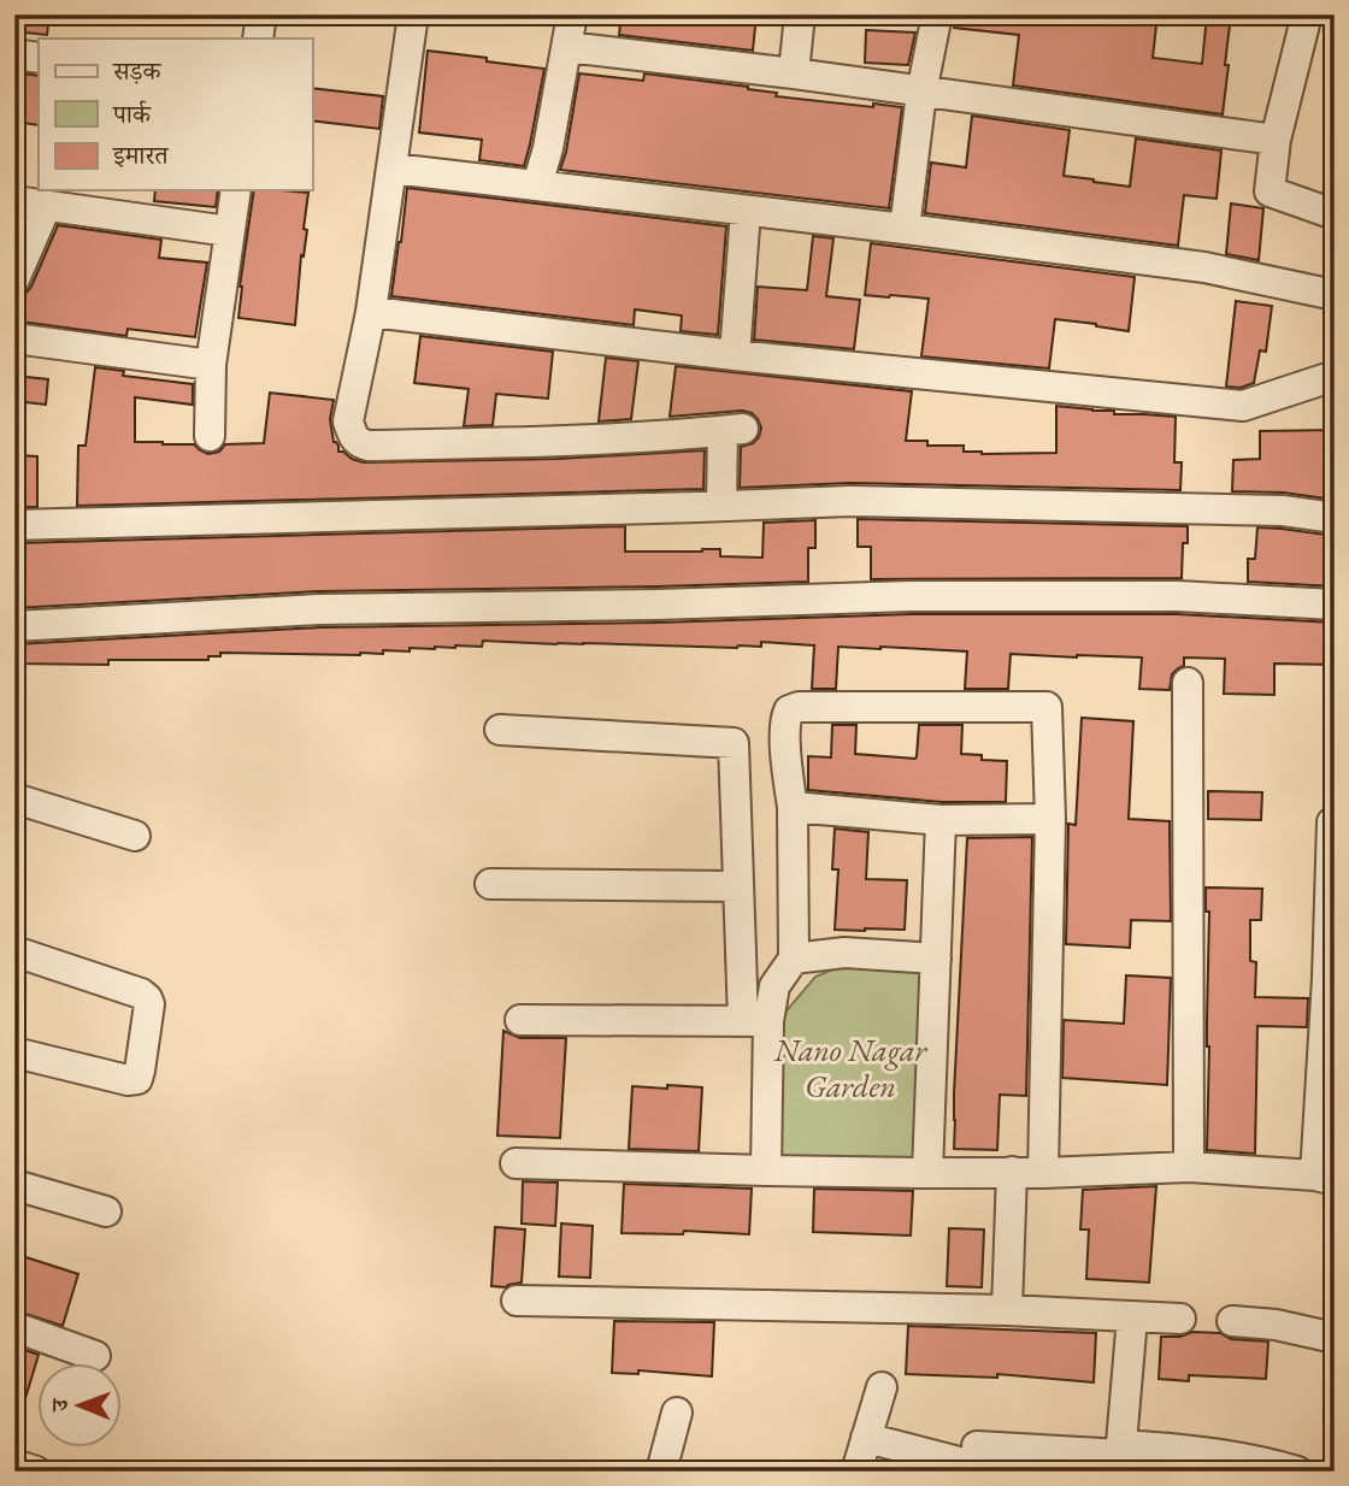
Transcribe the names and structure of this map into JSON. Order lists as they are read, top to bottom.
{
  "parks": ["Nano Nagar Garden"],
  "legend": ["सड़क", "पार्क", "इमारत"],
  "north": "left"
}
